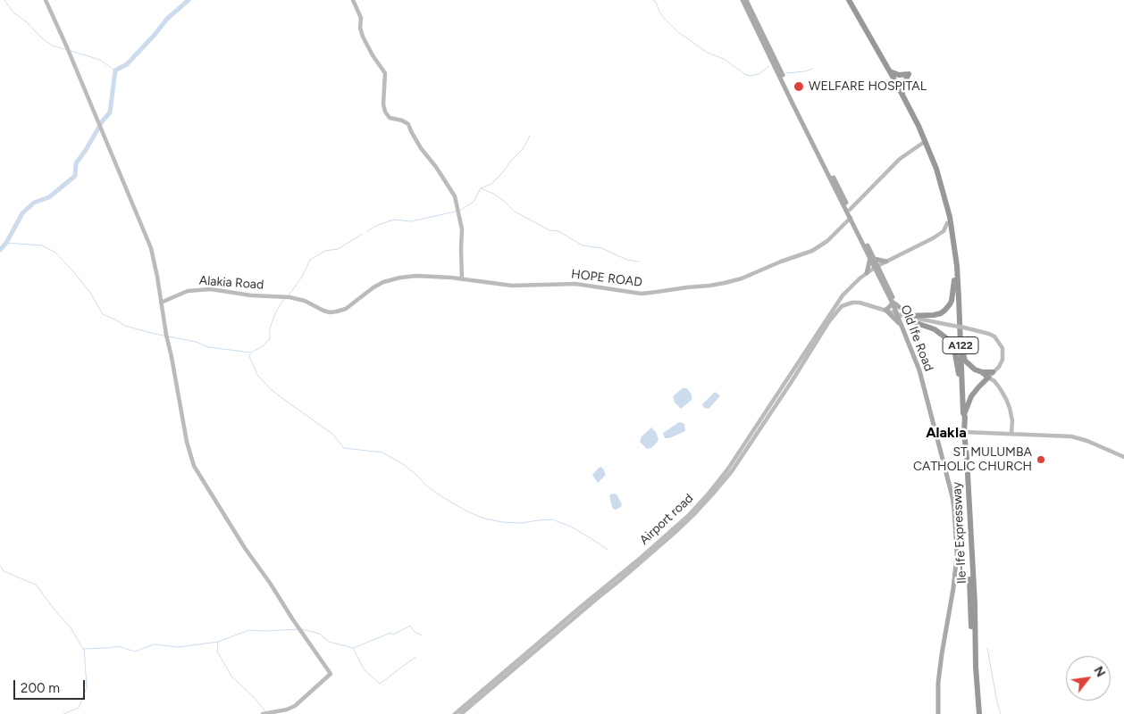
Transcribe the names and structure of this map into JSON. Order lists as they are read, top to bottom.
{
  "streets": {
    "highway": ["A122", "Ile-Ife Expressway"],
    "main road": [
      "HOPE ROAD",
      "Alakia Road",
      "Old Ife Road",
      "Airport road"
    ]
  },
  "crossings": [
    ["HOPE ROAD", "Alakia Road"],
    ["HOPE ROAD", "Old Ife Road"]
  ],
  "districts": ["AlakIa"],
  "places": ["WELFARE HOSPITAL", "ST MULUMBA CATHOLIC CHURCH"],
  "scale_bar": "200 m",
  "north": "top right"
}
